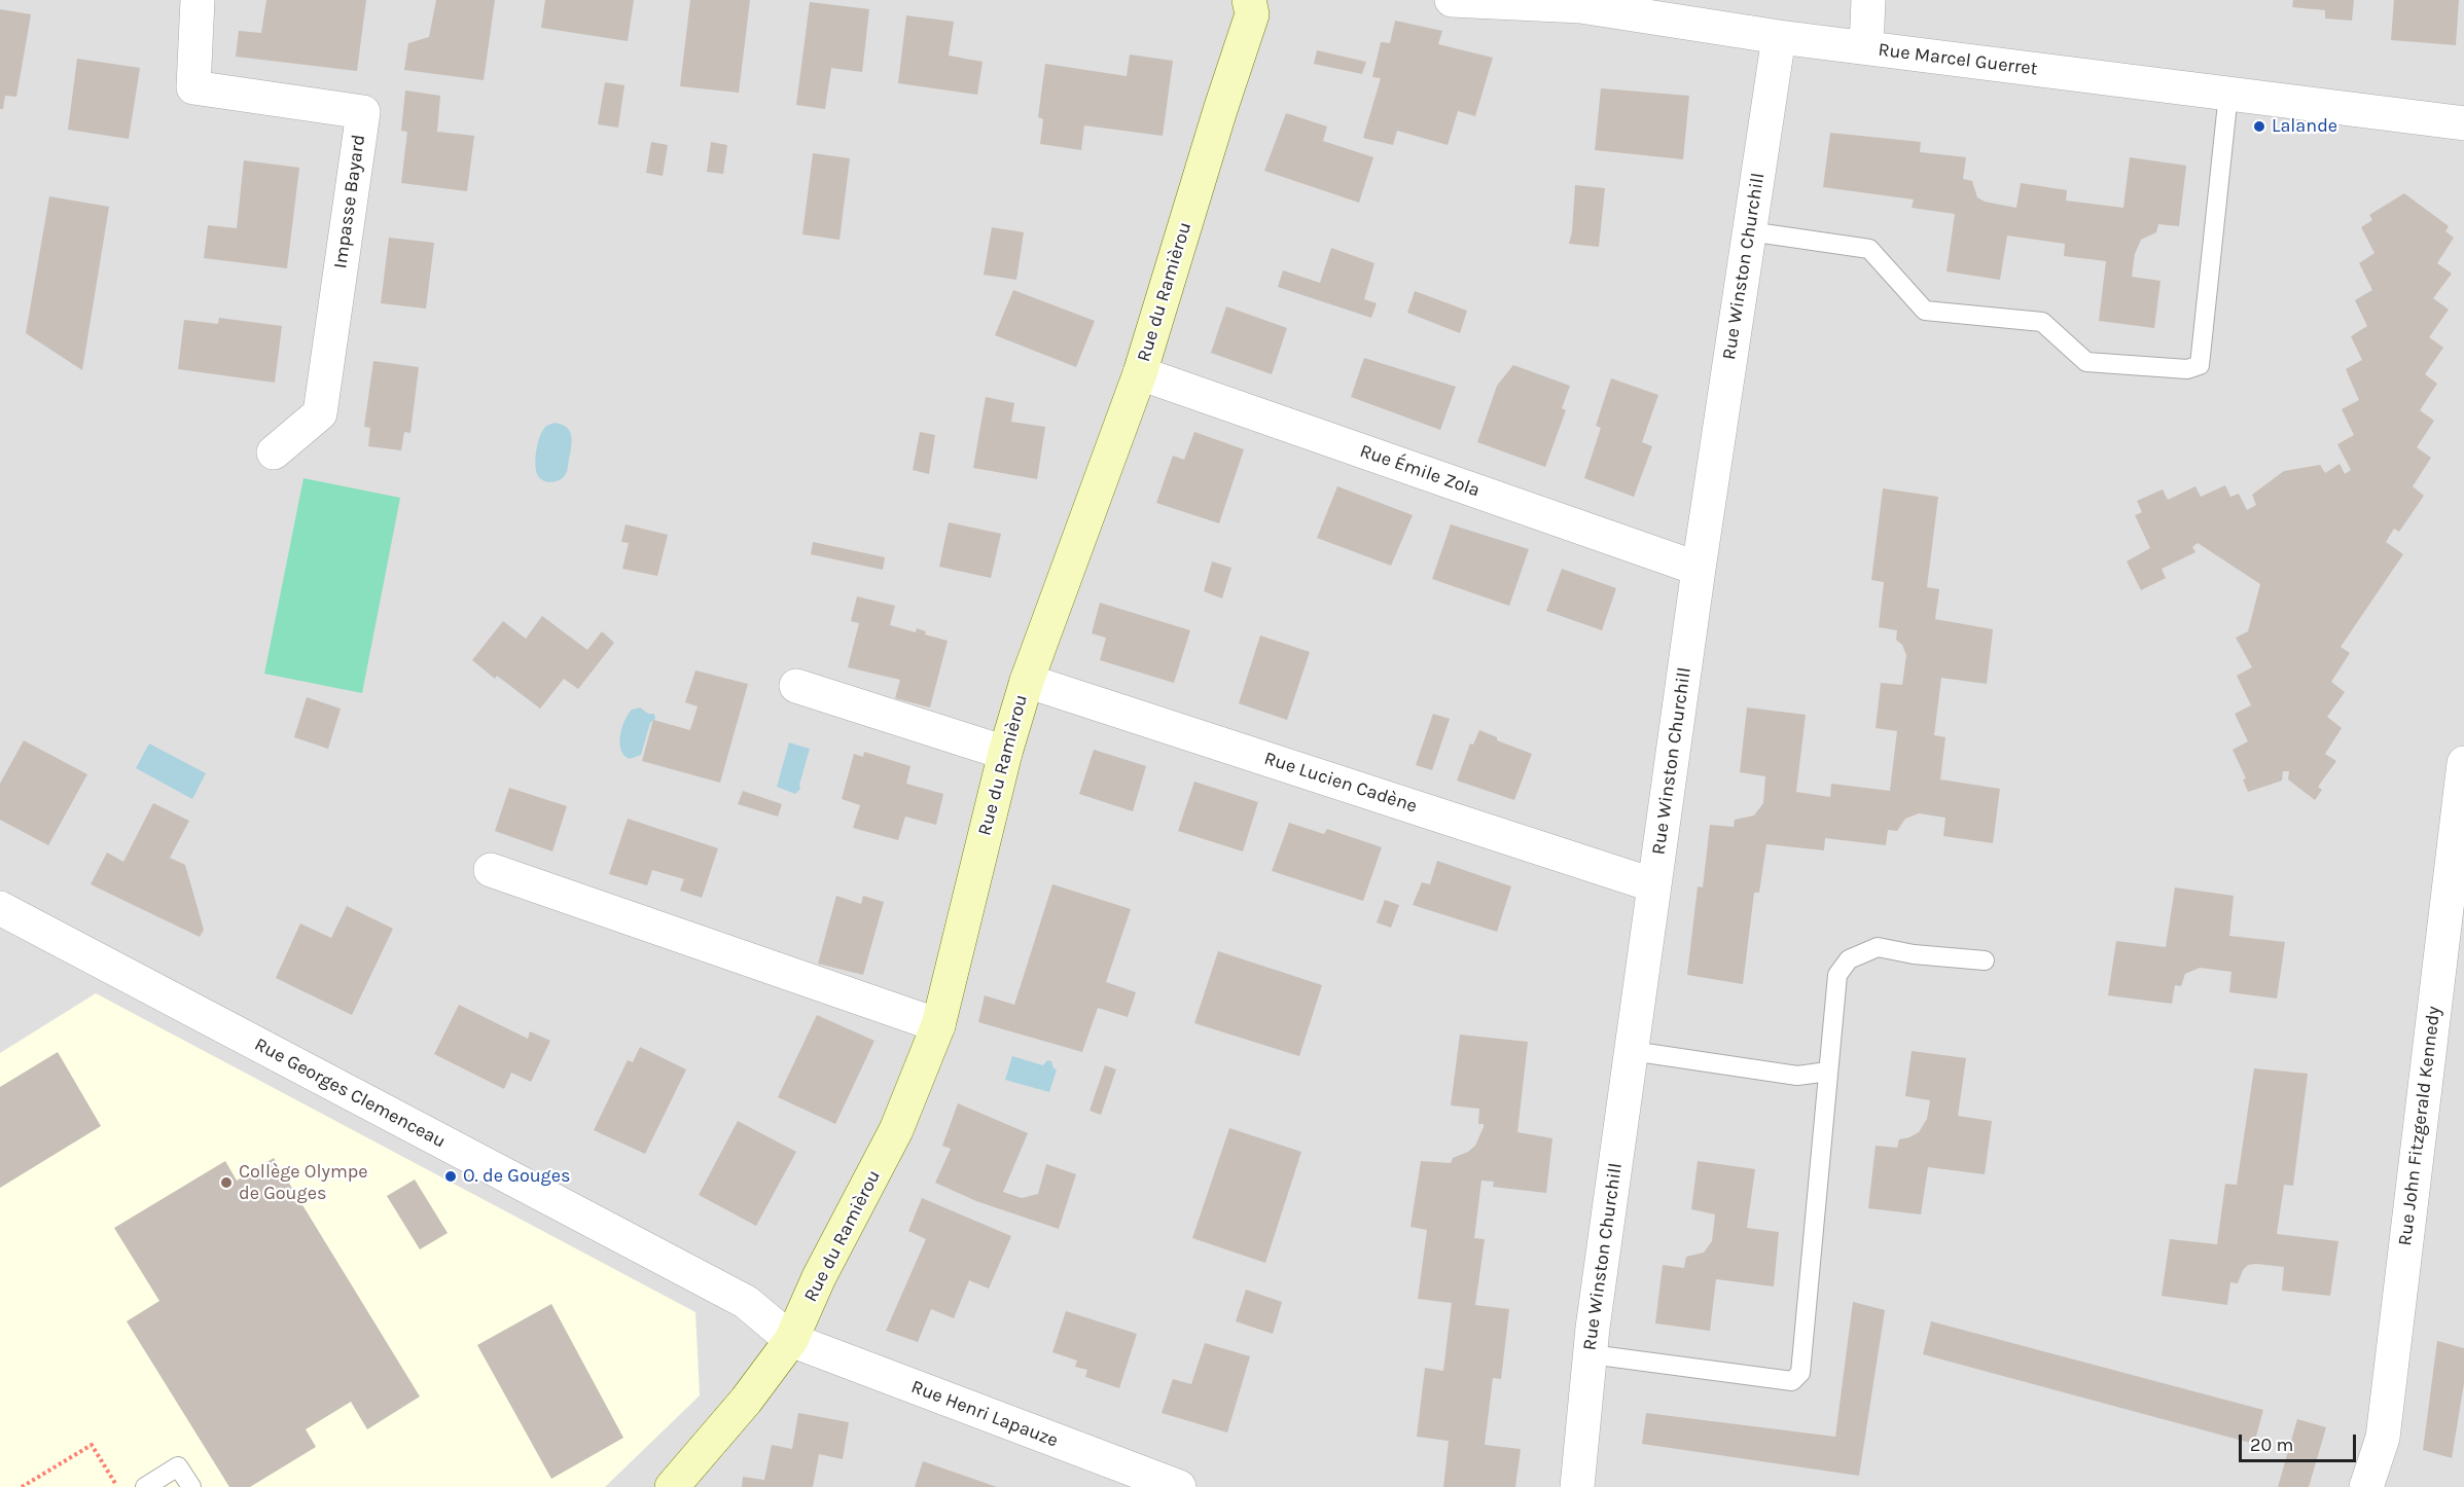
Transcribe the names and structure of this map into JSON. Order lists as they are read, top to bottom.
{
  "streets": {
    "street": [
      "Rue Marcel Guerret",
      "Impasse Bayard",
      "Rue Winston Churchill",
      "Rue du Ramièrou",
      "Rue Émile Zola",
      "Rue Lucien Cadène",
      "Rue Georges Clemenceau",
      "Rue John Fitzgerald Kennedy",
      "Rue Henri Lapauze"
    ]
  },
  "crossings": [
    ["Rue Marcel Guerret", "Rue Winston Churchill"],
    ["Rue Winston Churchill", "Rue Émile Zola"],
    ["Rue Winston Churchill", "Rue Lucien Cadène"],
    ["Rue du Ramièrou", "Rue Émile Zola"],
    ["Rue du Ramièrou", "Rue Lucien Cadène"],
    ["Rue du Ramièrou", "Rue Georges Clemenceau"],
    ["Rue du Ramièrou", "Rue Henri Lapauze"],
    ["Rue Georges Clemenceau", "Rue Henri Lapauze"]
  ],
  "places": ["Lalande", "O. de Gouges", "Collège Olympe de Gouges"],
  "scale_bar": "20 m"
}
